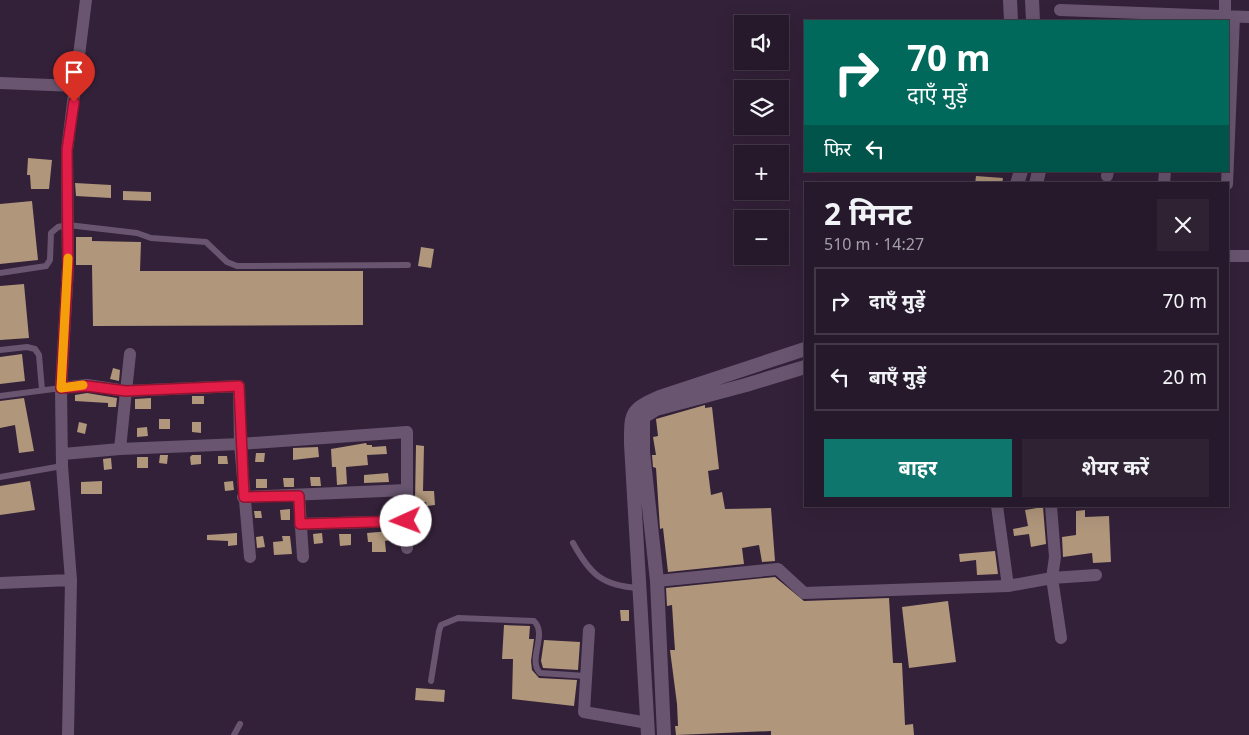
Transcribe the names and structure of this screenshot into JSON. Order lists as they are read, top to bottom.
{
  "page": {
    "map_buttons": ["+", "−"],
    "turn": ["70 m", "दाएँ मुड़ें"],
    "then": "फिर",
    "heading": ["2 मिनट", "510 m · 14:27"],
    "list": [
      {
        "name": "दाएँ मुड़ें",
        "value": "70 m"
      },
      {
        "name": "बाएँ मुड़ें",
        "value": "20 m"
      }
    ],
    "buttons": ["बाहर", "शेयर करें"]
  }
}
